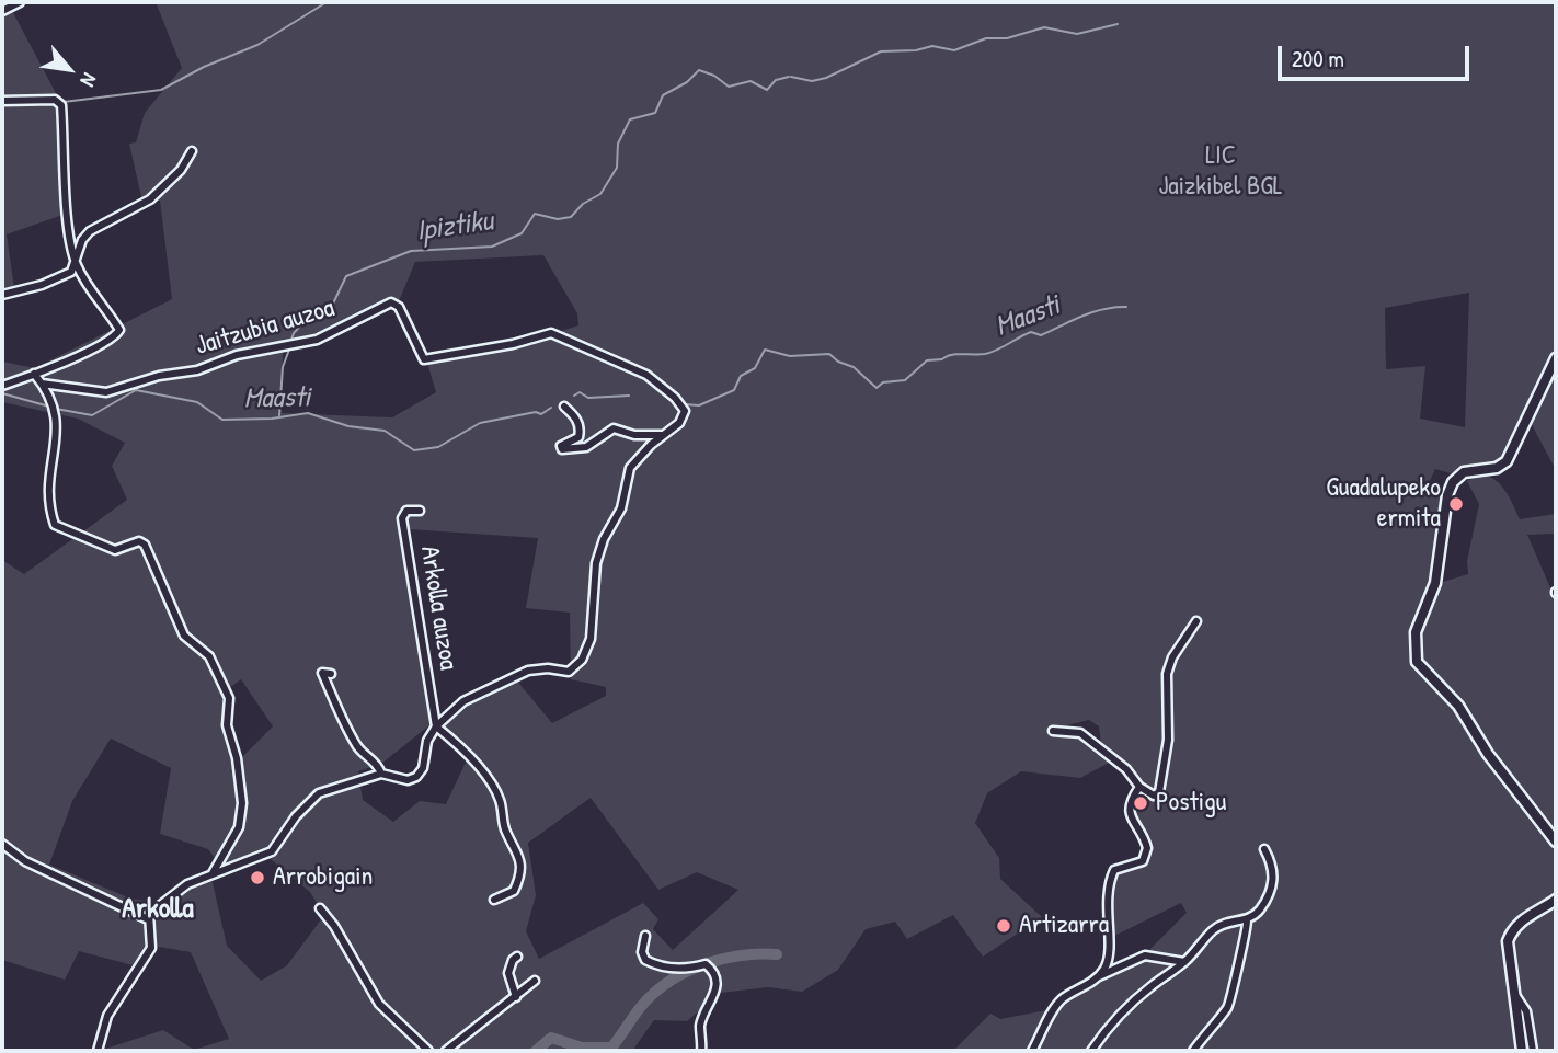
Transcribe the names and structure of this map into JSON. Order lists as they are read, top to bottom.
{
  "streets": {
    "street": ["Jaitzubia auzoa", "Arkolla auzoa"]
  },
  "crossings": [
    ["Jaitzubia auzoa", "Arkolla auzoa"]
  ],
  "districts": ["Arkolla"],
  "water": ["Ipiztiku", "Maasti"],
  "parks": ["LIC Jaizkibel BGL"],
  "places": [
    "Guadalupeko ermita",
    "Postigu",
    "Arrobigain",
    "Artizarra"
  ],
  "scale_bar": "200 m",
  "north": "bottom right"
}
